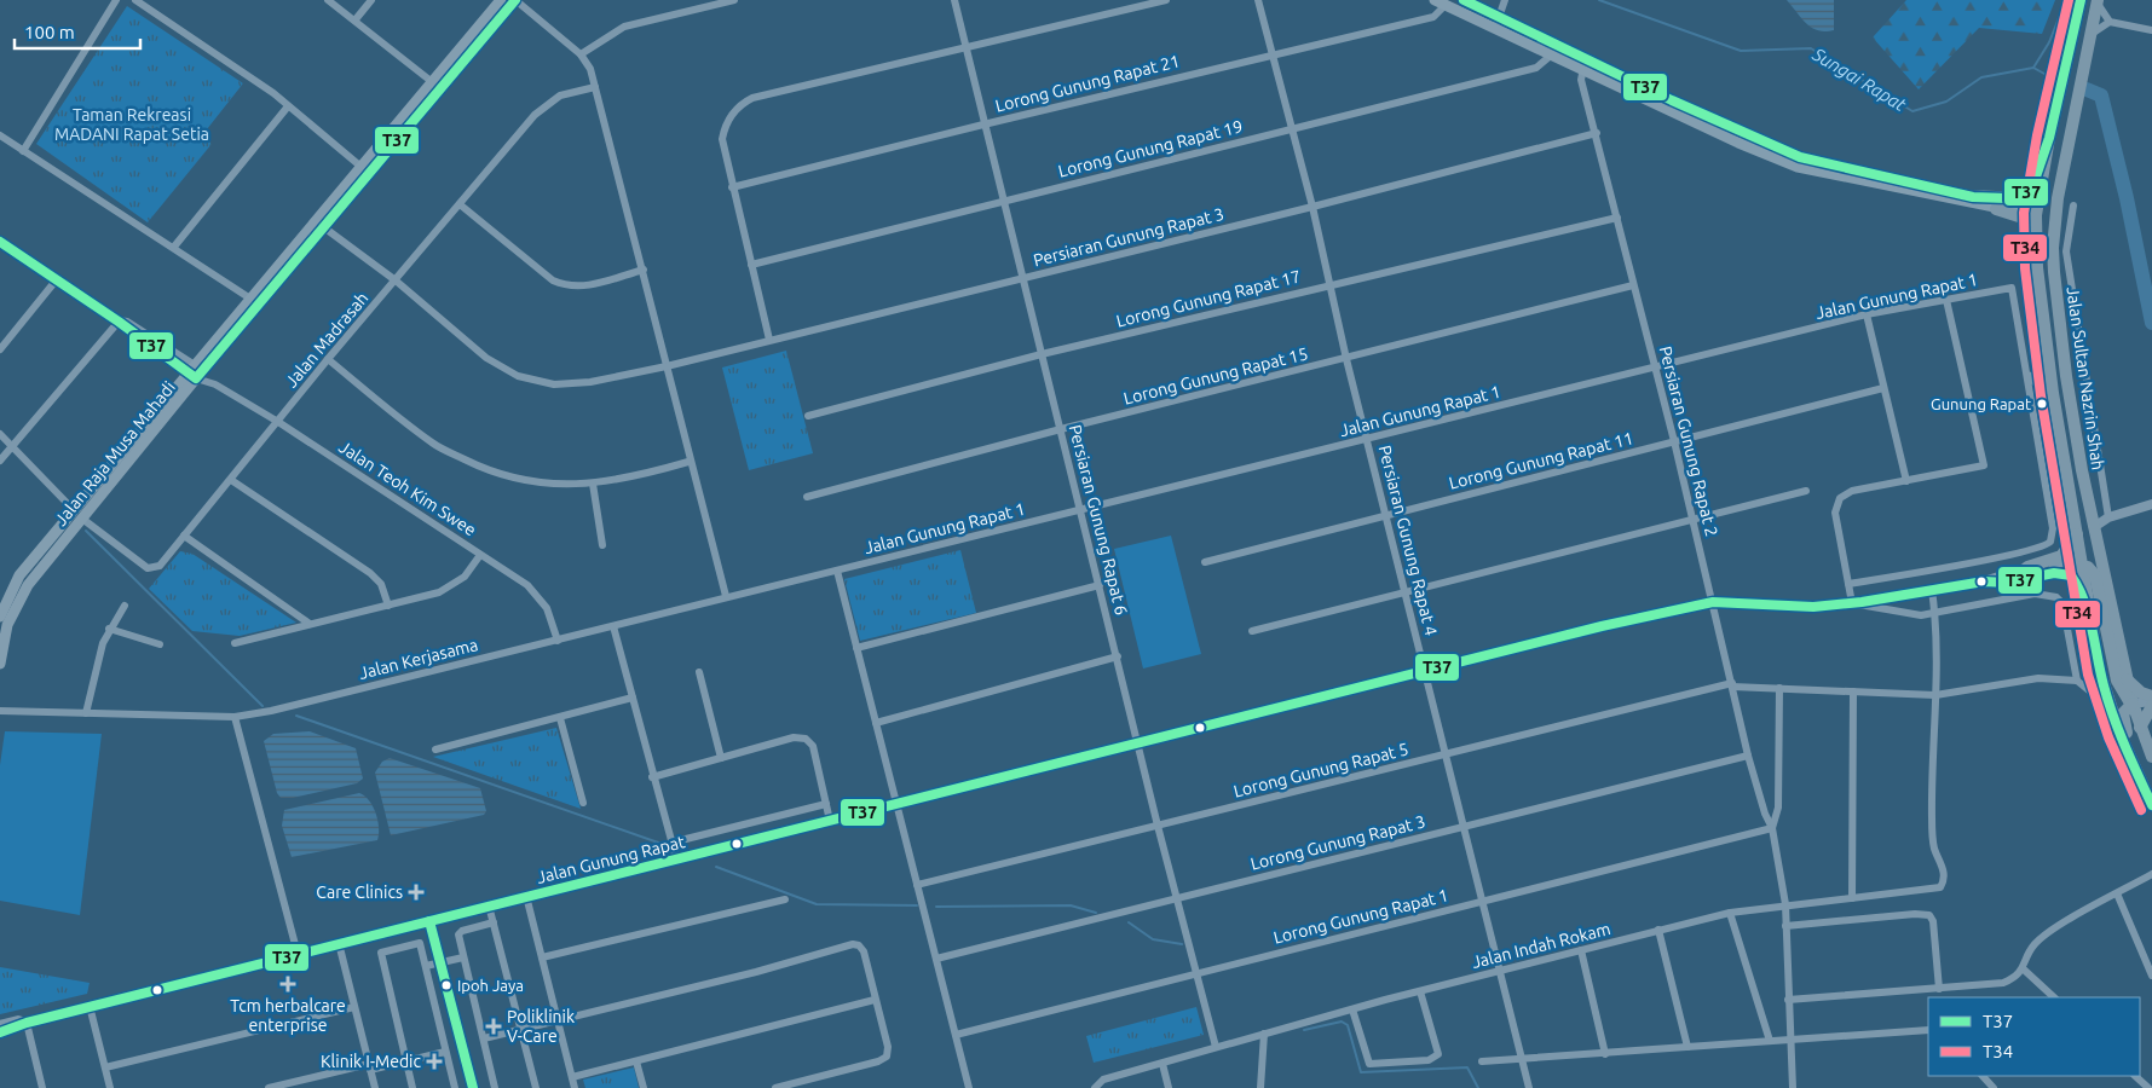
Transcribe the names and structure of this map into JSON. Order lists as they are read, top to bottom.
{
  "streets": {
    "highway": ["Jalan Sultan Nazrin Shah"],
    "main road": ["Jalan Raja Musa Mahadi"],
    "street": [
      "Lorong Gunung Rapat 21",
      "Lorong Gunung Rapat 19",
      "Persiaran Gunung Rapat 3",
      "Jalan Gunung Rapat 1",
      "Lorong Gunung Rapat 17",
      "Jalan Madrasah",
      "Lorong Gunung Rapat 15",
      "Persiaran Gunung Rapat 2",
      "Lorong Gunung Rapat 11",
      "Jalan Teoh Kim Swee",
      "Persiaran Gunung Rapat 6",
      "Persiaran Gunung Rapat 4",
      "Jalan Kerjasama",
      "Lorong Gunung Rapat 5",
      "Lorong Gunung Rapat 3",
      "Jalan Gunung Rapat",
      "Lorong Gunung Rapat 1",
      "Jalan Indah Rokam"
    ]
  },
  "crossings": [
    ["Lorong Gunung Rapat 21", "Persiaran Gunung Rapat 6"],
    ["Lorong Gunung Rapat 21", "Persiaran Gunung Rapat 4"],
    ["Lorong Gunung Rapat 19", "Persiaran Gunung Rapat 6"],
    ["Lorong Gunung Rapat 19", "Persiaran Gunung Rapat 4"],
    ["Persiaran Gunung Rapat 3", "Jalan Madrasah"],
    ["Persiaran Gunung Rapat 3", "Persiaran Gunung Rapat 2"],
    ["Persiaran Gunung Rapat 3", "Jalan Raja Musa Mahadi"],
    ["Persiaran Gunung Rapat 3", "Persiaran Gunung Rapat 6"],
    ["Persiaran Gunung Rapat 3", "Persiaran Gunung Rapat 4"],
    ["Jalan Gunung Rapat 1", "Persiaran Gunung Rapat 2"],
    ["Jalan Gunung Rapat 1", "Persiaran Gunung Rapat 6"],
    ["Jalan Gunung Rapat 1", "Persiaran Gunung Rapat 4"],
    ["Jalan Gunung Rapat 1", "Jalan Kerjasama"],
    ["Lorong Gunung Rapat 17", "Persiaran Gunung Rapat 2"],
    ["Lorong Gunung Rapat 17", "Persiaran Gunung Rapat 6"],
    ["Lorong Gunung Rapat 17", "Persiaran Gunung Rapat 4"],
    ["Jalan Madrasah", "Jalan Raja Musa Mahadi"],
    ["Jalan Madrasah", "Jalan Teoh Kim Swee"],
    ["Lorong Gunung Rapat 15", "Persiaran Gunung Rapat 2"],
    ["Lorong Gunung Rapat 15", "Persiaran Gunung Rapat 6"],
    ["Lorong Gunung Rapat 15", "Persiaran Gunung Rapat 4"],
    ["Jalan Sultan Nazrin Shah", "Jalan Gunung Rapat"],
    ["Persiaran Gunung Rapat 2", "Lorong Gunung Rapat 11"],
    ["Persiaran Gunung Rapat 2", "Lorong Gunung Rapat 5"],
    ["Persiaran Gunung Rapat 2", "Lorong Gunung Rapat 3"],
    ["Persiaran Gunung Rapat 2", "Jalan Gunung Rapat"],
    ["Persiaran Gunung Rapat 2", "Lorong Gunung Rapat 1"],
    ["Persiaran Gunung Rapat 2", "Jalan Indah Rokam"],
    ["Jalan Raja Musa Mahadi", "Jalan Teoh Kim Swee"],
    ["Lorong Gunung Rapat 11", "Persiaran Gunung Rapat 4"],
    ["Jalan Teoh Kim Swee", "Jalan Kerjasama"],
    ["Persiaran Gunung Rapat 6", "Lorong Gunung Rapat 5"],
    ["Persiaran Gunung Rapat 6", "Lorong Gunung Rapat 3"],
    ["Persiaran Gunung Rapat 6", "Jalan Gunung Rapat"],
    ["Persiaran Gunung Rapat 6", "Lorong Gunung Rapat 1"],
    ["Persiaran Gunung Rapat 6", "Jalan Indah Rokam"],
    ["Persiaran Gunung Rapat 4", "Lorong Gunung Rapat 5"],
    ["Persiaran Gunung Rapat 4", "Lorong Gunung Rapat 3"],
    ["Persiaran Gunung Rapat 4", "Jalan Gunung Rapat"],
    ["Persiaran Gunung Rapat 4", "Lorong Gunung Rapat 1"],
    ["Persiaran Gunung Rapat 4", "Jalan Indah Rokam"]
  ],
  "water": ["Sungai Rapat"],
  "parks": ["Taman Rekreasi MADANI Rapat Setia"],
  "places": {
    "other": ["Gunung Rapat", "Ipoh Jaya"],
    "health": [
      "Care Clinics",
      "Tcm herbalcare enterprise",
      "Poliklinik V-Care",
      "Klinik I-Medic"
    ]
  },
  "lines": ["transit line T37", "transit line T34"],
  "legend": ["T37", "T34"],
  "scale_bar": "100 m"
}
